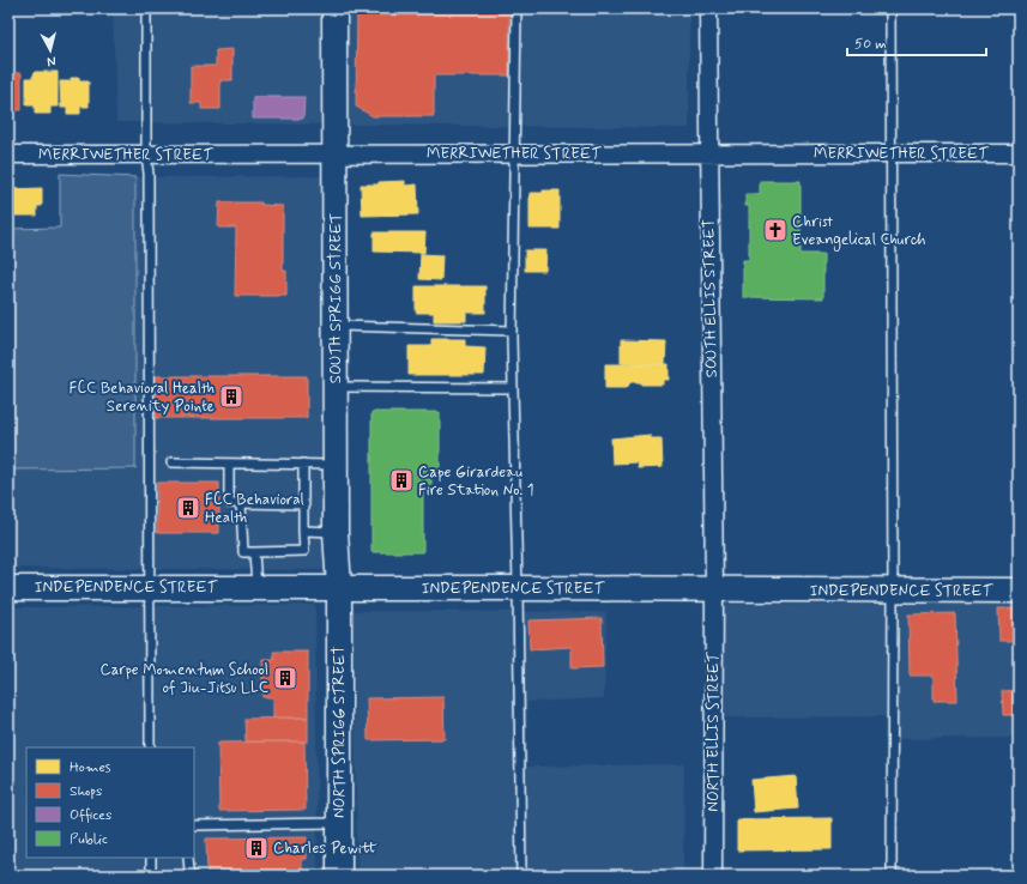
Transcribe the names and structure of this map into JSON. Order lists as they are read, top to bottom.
{
  "streets": {
    "street": [
      "MERRIWETHER STREET",
      "SOUTH SPRIGG STREET",
      "SOUTH ELLIS STREET",
      "INDEPENDENCE STREET",
      "NORTH SPRIGG STREET",
      "NORTH ELLIS STREET"
    ]
  },
  "crossings": [
    ["MERRIWETHER STREET", "SOUTH SPRIGG STREET"],
    ["MERRIWETHER STREET", "SOUTH ELLIS STREET"],
    ["SOUTH SPRIGG STREET", "INDEPENDENCE STREET"],
    ["SOUTH SPRIGG STREET", "NORTH SPRIGG STREET"],
    ["SOUTH ELLIS STREET", "INDEPENDENCE STREET"],
    ["SOUTH ELLIS STREET", "NORTH ELLIS STREET"],
    ["INDEPENDENCE STREET", "NORTH SPRIGG STREET"],
    ["INDEPENDENCE STREET", "NORTH ELLIS STREET"]
  ],
  "places": {
    "church": ["Christ Eveangelical Church"],
    "building": [
      "FCC Behavioral Health Serenity Pointe",
      "Cape Girardeau Fire Station No. 1",
      "FCC Behavioral Health",
      "Carpe Momentum School of Jiu-Jitsu LLC",
      "Charles Pewitt"
    ]
  },
  "legend": [
    "Homes",
    "Shops",
    "Offices",
    "Public"
  ],
  "scale_bar": "50 m",
  "north": "bottom"
}
